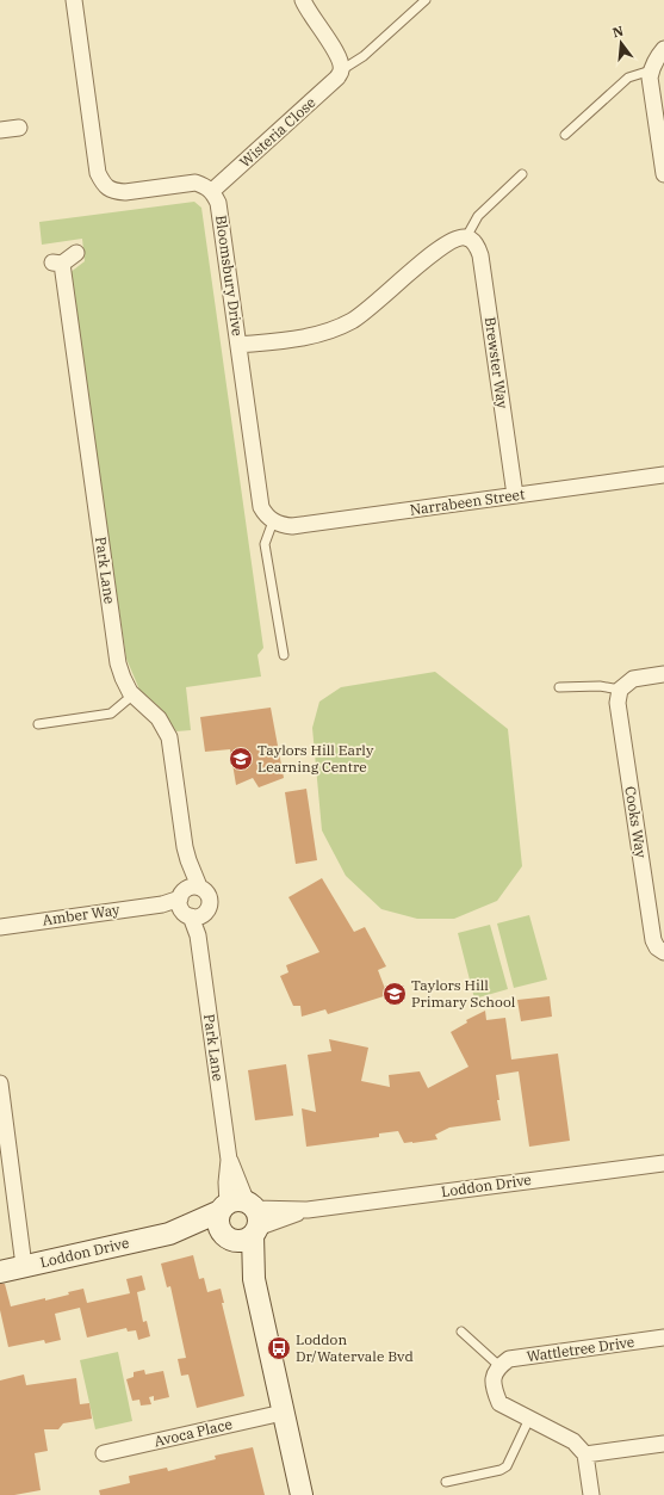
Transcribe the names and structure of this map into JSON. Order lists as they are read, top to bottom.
{
  "streets": {
    "street": [
      "Wisteria Close",
      "Bloomsbury Drive",
      "Brewster Way",
      "Narrabeen Street",
      "Park Lane",
      "Cooks Way",
      "Amber Way",
      "Loddon Drive",
      "Wattletree Drive",
      "Avoca Place"
    ]
  },
  "crossings": [
    ["Wisteria Close", "Bloomsbury Drive"],
    ["Bloomsbury Drive", "Narrabeen Street"],
    ["Brewster Way", "Narrabeen Street"],
    ["Park Lane", "Amber Way"],
    ["Park Lane", "Loddon Drive"]
  ],
  "places": {
    "school or university": ["Taylors Hill Early Learning Centre", "Taylors Hill Primary School"],
    "bus stop": ["Loddon Dr/Watervale Bvd"]
  },
  "north": "top"
}
